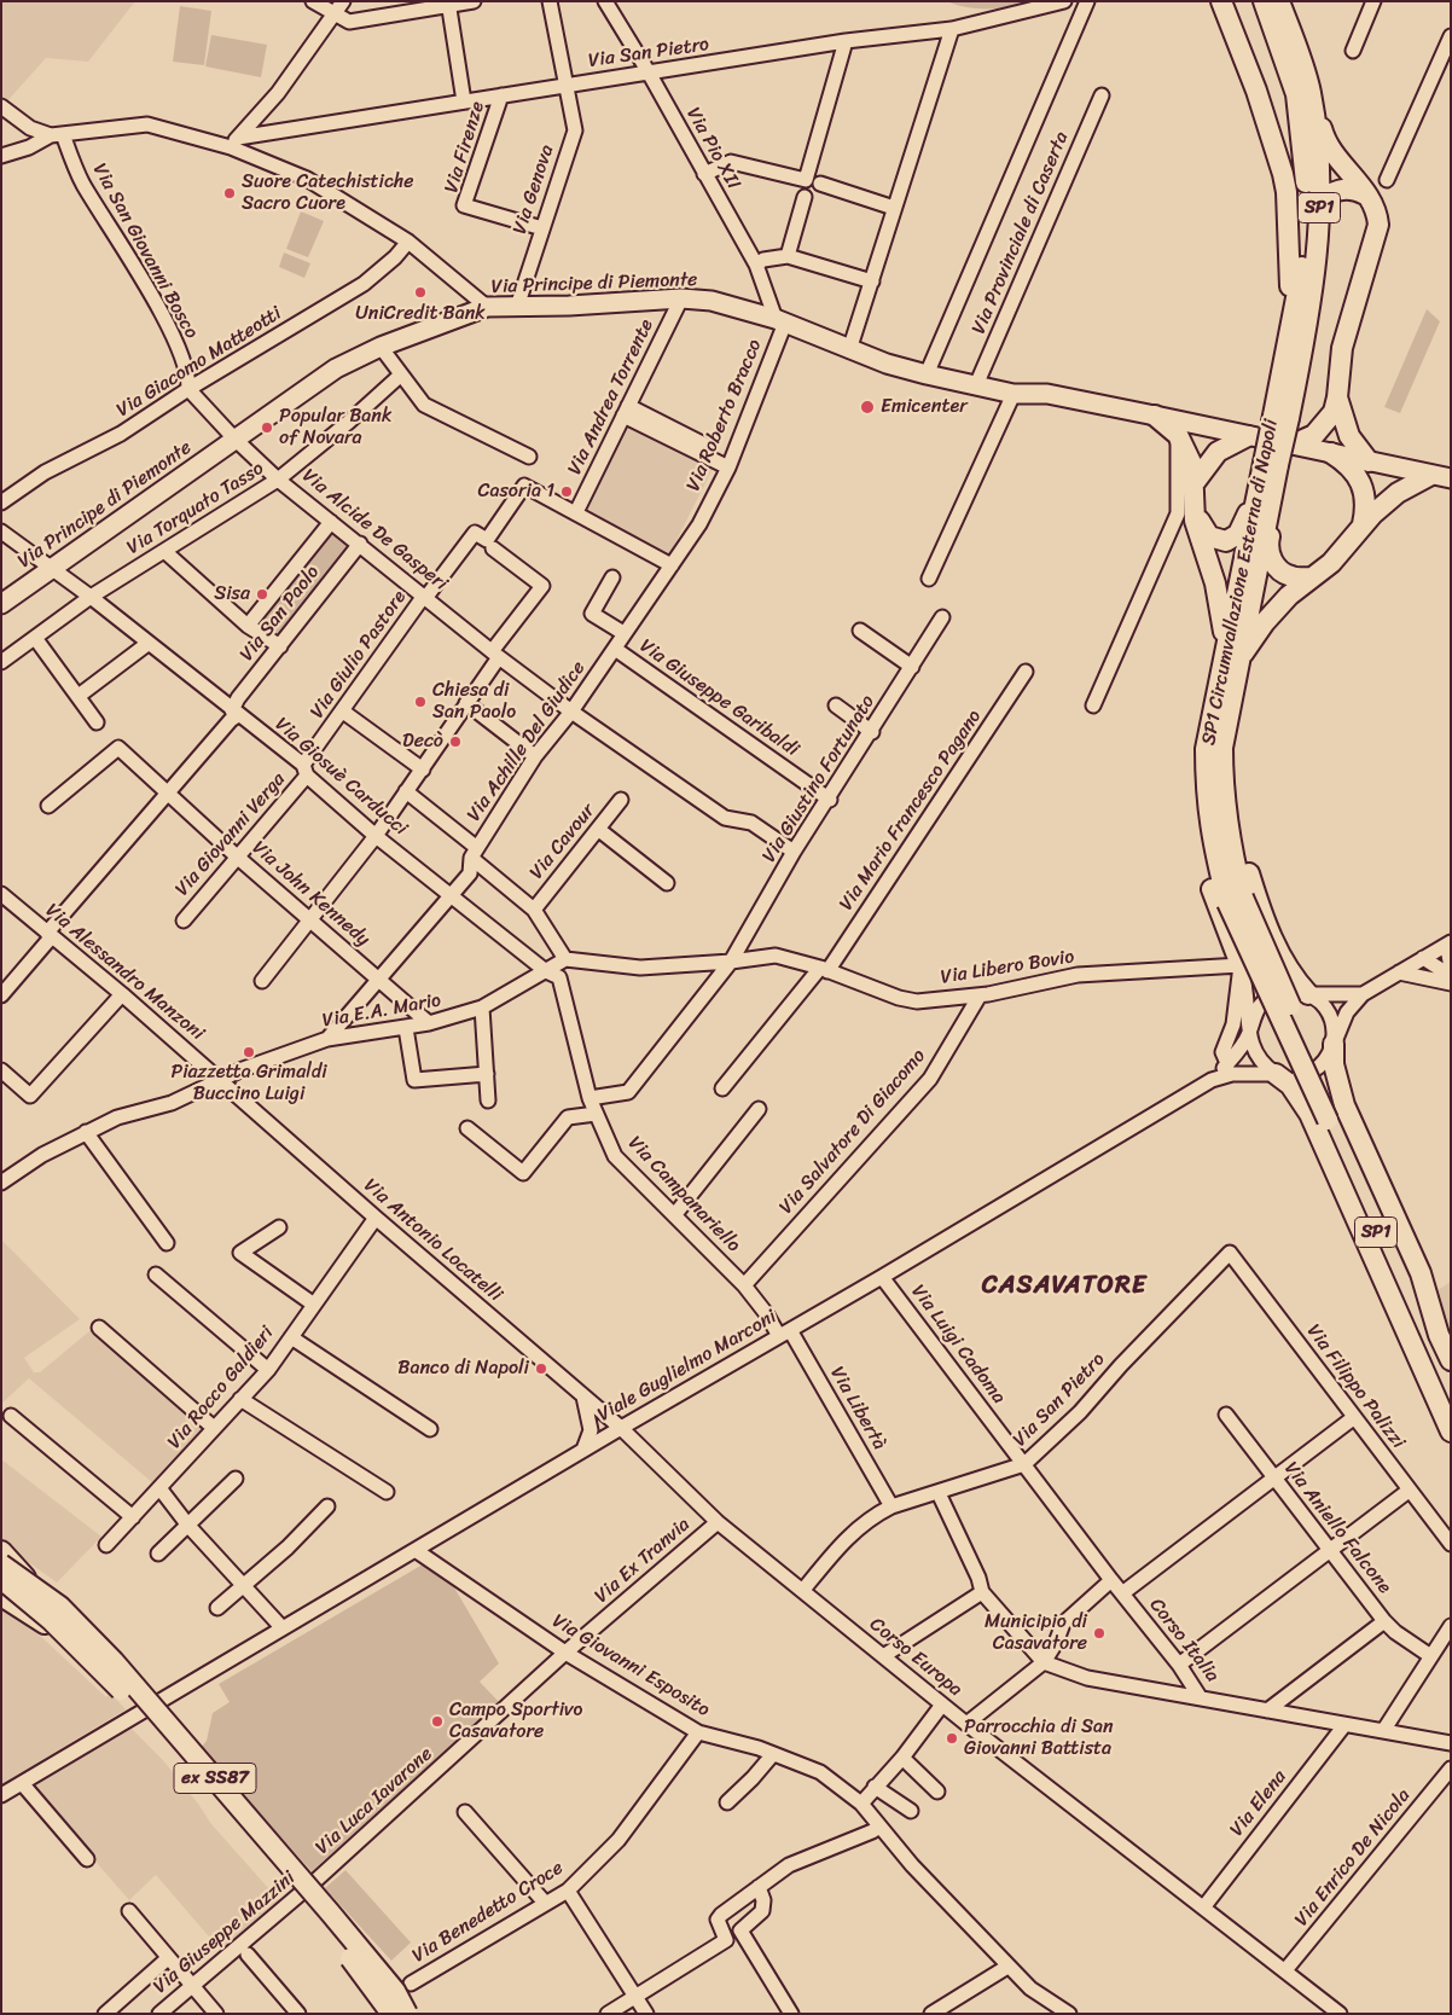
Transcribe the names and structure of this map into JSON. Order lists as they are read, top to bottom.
{
  "streets": {
    "highway": ["SP1", "SP1 Circumvallazione Esterna di Napoli", "ex SS87"],
    "main road": ["Via Principe di Piemonte"],
    "street": [
      "Via San Pietro",
      "Via Firenze",
      "Via Pio XII",
      "Via Genova",
      "Via Provinciale di Caserta",
      "Via San Giovanni Bosco",
      "Via Giacomo Matteotti",
      "Via Andrea Torrente",
      "Via Roberto Bracco",
      "Via Torquato Tasso",
      "Via Alcide De Gasperi",
      "Via San Paolo",
      "Via Giulio Pastore",
      "Via Giuseppe Garibaldi",
      "Via Achille Del Giudice",
      "Via Giosuè Carducci",
      "Via Giustino Fortunato",
      "Via Mario Francesco Pagano",
      "Via Giovanni Verga",
      "Via Cavour",
      "Via John Kennedy",
      "Via Libero Bovio",
      "Via Alessandro Manzoni",
      "Via E.A. Mario",
      "Via Salvatore Di Giacomo",
      "Via Campanariello",
      "Via Antonio Locatelli",
      "Via Luigi Cadoma",
      "Viale Guglielmo Marconi",
      "Via Filippo Palizzi",
      "Via Rocco Galdieri",
      "Via Libertà",
      "Via Aniello Falcone",
      "Via Ex Tranvia",
      "Corso Italia",
      "Corso Europa",
      "Via Giovanni Esposito",
      "Via Luca Iavarone",
      "Via Elena",
      "Via Enrico De Nicola",
      "Via Benedetto Croce",
      "Via Giuseppe Mazzini"
    ]
  },
  "crossings": [
    ["Via San Pietro", "Via Firenze"],
    ["Via San Pietro", "Via Pio XII"],
    ["Via San Pietro", "Via Genova"],
    ["Via San Pietro", "Via Luigi Cadoma"],
    ["Via San Pietro", "Via Filippo Palizzi"],
    ["Via San Pietro", "Via Libertà"],
    ["Via San Pietro", "Corso Italia"],
    ["Via San Pietro", "Corso Europa"],
    ["Via Firenze", "Via Genova"],
    ["Via Pio XII", "Via Principe di Piemonte"],
    ["Via Pio XII", "Via Roberto Bracco"],
    ["Via Genova", "Via Principe di Piemonte"],
    ["SP1", "SP1 Circumvallazione Esterna di Napoli"],
    ["Via Provinciale di Caserta", "Via Principe di Piemonte"],
    ["Via San Giovanni Bosco", "Via Giacomo Matteotti"],
    ["Via Principe di Piemonte", "Via Andrea Torrente"],
    ["Via Principe di Piemonte", "Via Roberto Bracco"],
    ["Via Principe di Piemonte", "Via Alcide De Gasperi"],
    ["Via Principe di Piemonte", "Via Giosuè Carducci"],
    ["Via Andrea Torrente", "Via Giulio Pastore"],
    ["Via Roberto Bracco", "Via Achille Del Giudice"],
    ["Via Torquato Tasso", "Via Alcide De Gasperi"],
    ["Via Torquato Tasso", "Via Giosuè Carducci"],
    ["Via Alcide De Gasperi", "Via San Paolo"],
    ["Via Alcide De Gasperi", "Via Giulio Pastore"],
    ["Via Alcide De Gasperi", "Via Achille Del Giudice"],
    ["Via San Paolo", "Via Giosuè Carducci"],
    ["Via San Paolo", "Via John Kennedy"],
    ["Via San Paolo", "Via Alessandro Manzoni"],
    ["Via Giulio Pastore", "Via Giosuè Carducci"],
    ["Via Giulio Pastore", "Via Giovanni Verga"],
    ["Via Giuseppe Garibaldi", "Via Achille Del Giudice"],
    ["Via Giuseppe Garibaldi", "Via Giustino Fortunato"],
    ["Via Achille Del Giudice", "Via Giosuè Carducci"],
    ["Via Achille Del Giudice", "Via John Kennedy"],
    ["Via Achille Del Giudice", "Via E.A. Mario"],
    ["Via Giosuè Carducci", "Via Giovanni Verga"],
    ["Via Giosuè Carducci", "Via E.A. Mario"],
    ["Via Giosuè Carducci", "Via Campanariello"],
    ["Via Giustino Fortunato", "Via Libero Bovio"],
    ["Via Giustino Fortunato", "Via Campanariello"],
    ["Via Mario Francesco Pagano", "Via Libero Bovio"],
    ["Via Giovanni Verga", "Via John Kennedy"],
    ["Via John Kennedy", "Via E.A. Mario"],
    ["Via Libero Bovio", "Via Salvatore Di Giacomo"],
    ["Via Alessandro Manzoni", "Via E.A. Mario"],
    ["Via Alessandro Manzoni", "Via Antonio Locatelli"],
    ["Via E.A. Mario", "Via Campanariello"],
    ["Via E.A. Mario", "Via Antonio Locatelli"],
    ["Via Salvatore Di Giacomo", "Via Campanariello"],
    ["Via Campanariello", "Viale Guglielmo Marconi"],
    ["Via Campanariello", "Via Libertà"],
    ["Via Antonio Locatelli", "Viale Guglielmo Marconi"],
    ["Via Antonio Locatelli", "Via Rocco Galdieri"],
    ["Via Antonio Locatelli", "Corso Europa"],
    ["Via Luigi Cadoma", "Viale Guglielmo Marconi"],
    ["Via Luigi Cadoma", "Corso Italia"],
    ["Viale Guglielmo Marconi", "Via Libertà"],
    ["Viale Guglielmo Marconi", "Corso Europa"],
    ["Viale Guglielmo Marconi", "Via Giovanni Esposito"],
    ["Via Ex Tranvia", "Corso Europa"],
    ["Via Ex Tranvia", "Via Giovanni Esposito"],
    ["Via Ex Tranvia", "Via Luca Iavarone"],
    ["Corso Italia", "Via Elena"],
    ["Corso Europa", "Via Elena"],
    ["Corso Europa", "Via Enrico De Nicola"],
    ["Via Giovanni Esposito", "Via Luca Iavarone"],
    ["Via Giovanni Esposito", "Via Benedetto Croce"],
    ["Via Luca Iavarone", "Via Giuseppe Mazzini"]
  ],
  "districts": ["CASAVATORE"],
  "places": [
    "Suore Catechistiche Sacro Cuore",
    "UniCredit Bank",
    "Emicenter",
    "Popular Bank of Novara",
    "Casoria 1",
    "Sisa",
    "Chiesa di San Paolo",
    "Decò",
    "Piazzetta Grimaldi Buccino Luigi",
    "Banco di Napoli",
    "Municipio di Casavatore",
    "Campo Sportivo Casavatore",
    "Parrocchia di San Giovanni Battista"
  ]
}
